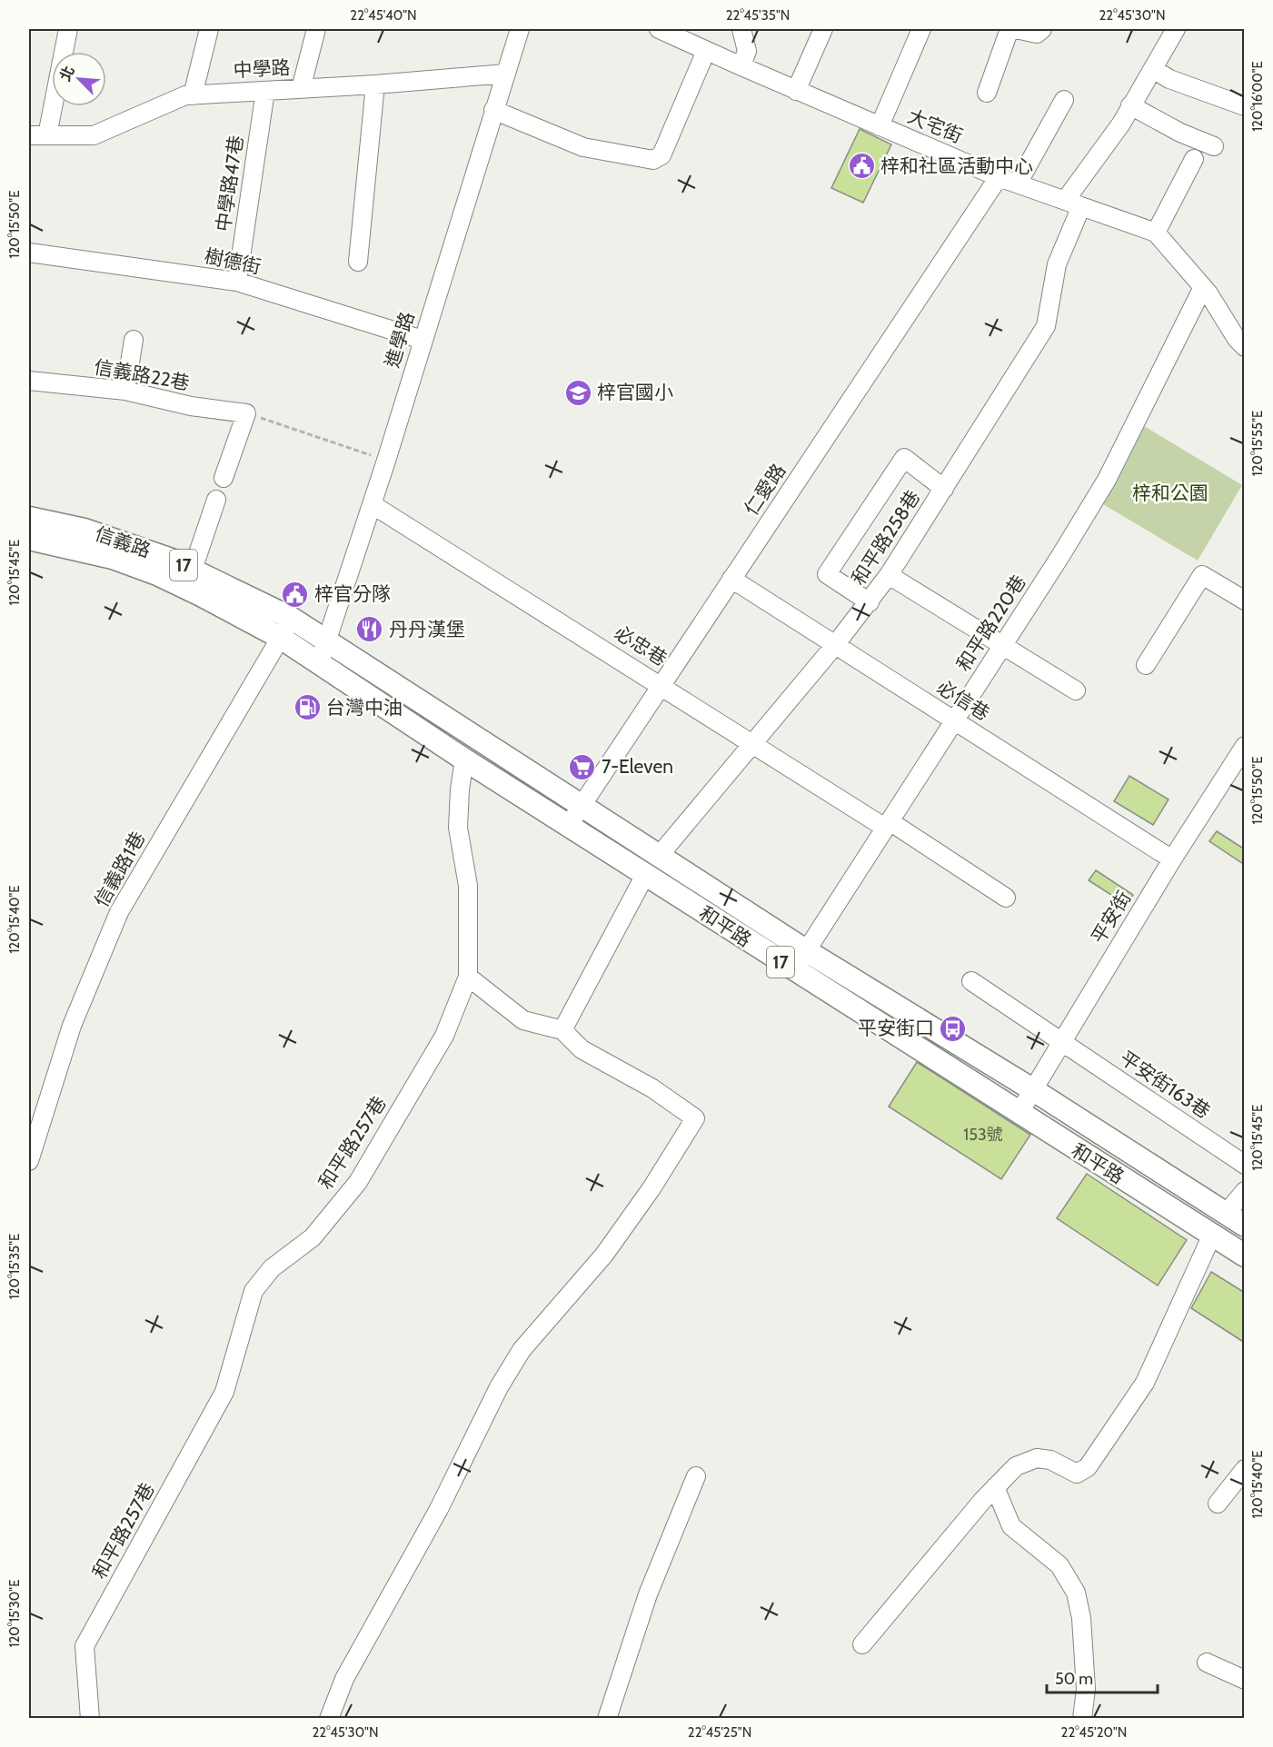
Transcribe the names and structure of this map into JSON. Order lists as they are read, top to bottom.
{
  "streets": {
    "main road": ["信義路", "17", "和平路"],
    "street": [
      "中學路",
      "大宅街",
      "中學路47巷",
      "樹德街",
      "進學路",
      "信義路22巷",
      "仁愛路",
      "和平路258巷",
      "和平路220巷",
      "必忠巷",
      "必信巷",
      "信義路1巷",
      "平安街",
      "平安街163巷",
      "和平路257巷"
    ]
  },
  "crossings": [
    ["中學路", "中學路47巷"],
    ["中學路", "進學路"],
    ["大宅街", "仁愛路"],
    ["大宅街", "和平路258巷"],
    ["大宅街", "和平路220巷"],
    ["中學路47巷", "樹德街"],
    ["樹德街", "進學路"],
    ["進學路", "信義路"],
    ["進學路", "必忠巷"],
    ["進學路", "和平路"],
    ["仁愛路", "必忠巷"],
    ["仁愛路", "必信巷"],
    ["仁愛路", "和平路"],
    ["和平路258巷", "必忠巷"],
    ["和平路258巷", "必信巷"],
    ["和平路258巷", "和平路"],
    ["信義路", "信義路1巷"],
    ["信義路", "和平路"],
    ["和平路220巷", "必忠巷"],
    ["和平路220巷", "必信巷"],
    ["和平路220巷", "和平路"],
    ["必信巷", "平安街"],
    ["平安街", "和平路"],
    ["平安街", "平安街163巷"],
    ["和平路", "和平路257巷"]
  ],
  "parks": ["梓和公園"],
  "places": {
    "public building": ["梓和社區活動中心", "梓官分隊"],
    "school or university": ["梓官國小"],
    "restaurant": ["丹丹漢堡"],
    "fuel station": ["台灣中油"],
    "supermarket": ["7-Eleven"],
    "bus stop": ["平安街口"]
  },
  "house_numbers": ["153號"],
  "scale_bar": "50 m",
  "north": "top left",
  "coordinates": [
    "22°45'40\"N",
    "22°45'35\"N",
    "22°45'30\"N",
    "120°16'00\"E",
    "120°15'50\"E",
    "120°15'55\"E",
    "120°15'45\"E",
    "120°15'40\"E",
    "120°15'35\"E",
    "120°15'30\"E",
    "22°45'25\"N",
    "22°45'20\"N"
  ]
}
